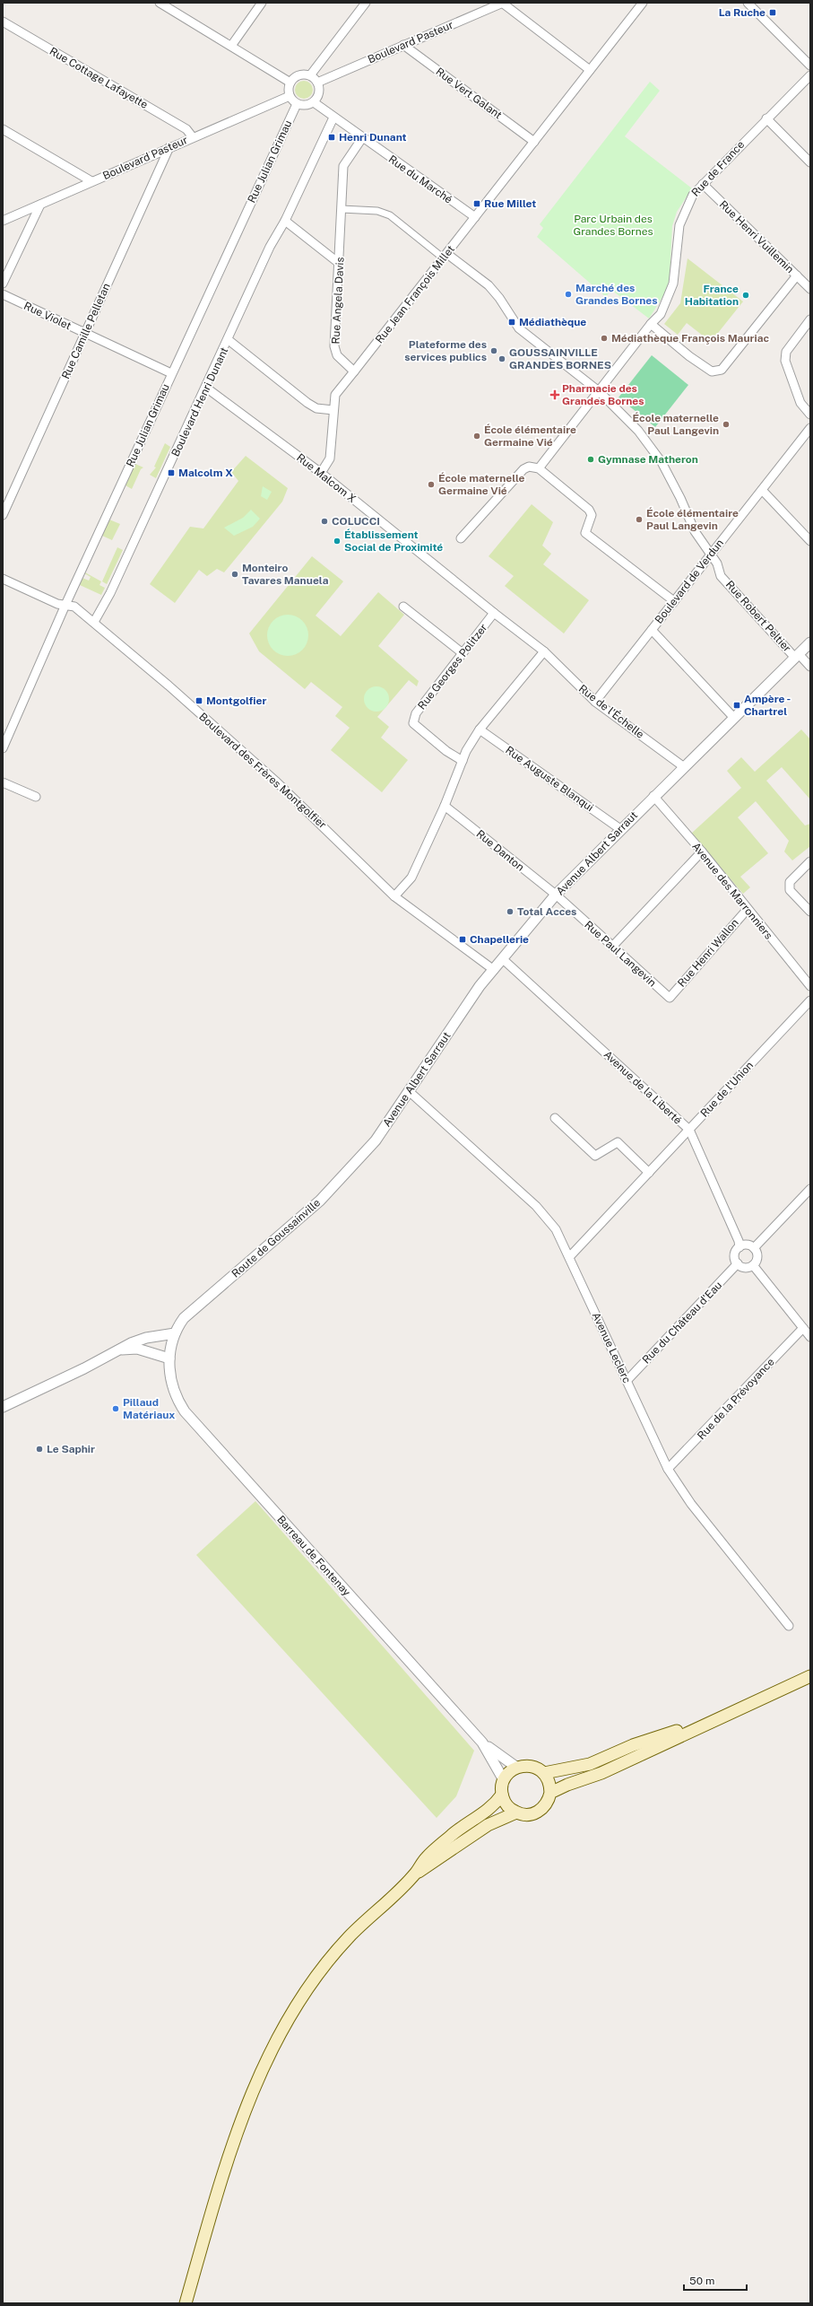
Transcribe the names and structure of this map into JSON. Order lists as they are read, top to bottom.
{
  "streets": {
    "street": [
      "Boulevard Pasteur",
      "Rue Cottage Lafayette",
      "Rue Vert Galant",
      "Rue Julian Grimau",
      "Rue de France",
      "Rue du Marché",
      "Rue Henri Vuillemin",
      "Rue Jean François Millet",
      "Rue Angela Davis",
      "Rue Violet",
      "Rue Camille Pelletan",
      "Boulevard Henri Dunant",
      "Rue Malcom X",
      "Boulevard de Verdun",
      "Rue Robert Peltier",
      "Rue Georges Politzer",
      "Rue de l'Échelle",
      "Boulevard des Frères Montgolfier",
      "Rue Auguste Blanqui",
      "Rue Danton",
      "Avenue Albert Sarraut",
      "Avenue des Marronniers",
      "Rue Henri Wallon",
      "Rue Paul Langevin",
      "Avenue de la Liberté",
      "Rue de l'Union",
      "Route de Goussainville",
      "Rue du Château d'Eau",
      "Avenue Leclerc",
      "Rue de la Prévoyance",
      "Barreau de Fontenay"
    ]
  },
  "crossings": [
    ["Boulevard Pasteur", "Rue Cottage Lafayette"],
    ["Boulevard Pasteur", "Rue Vert Galant"],
    ["Boulevard Pasteur", "Rue Julian Grimau"],
    ["Boulevard Pasteur", "Rue du Marché"],
    ["Boulevard Pasteur", "Rue Camille Pelletan"],
    ["Rue Julian Grimau", "Rue du Marché"],
    ["Rue Julian Grimau", "Rue Violet"],
    ["Rue Julian Grimau", "Boulevard des Frères Montgolfier"],
    ["Rue de France", "Rue Henri Vuillemin"],
    ["Rue de France", "Rue Robert Peltier"],
    ["Rue du Marché", "Rue Jean François Millet"],
    ["Rue du Marché", "Rue Angela Davis"],
    ["Rue du Marché", "Boulevard Henri Dunant"],
    ["Rue Jean François Millet", "Rue Angela Davis"],
    ["Rue Jean François Millet", "Rue Robert Peltier"],
    ["Rue Violet", "Rue Camille Pelletan"],
    ["Boulevard Henri Dunant", "Rue Malcom X"],
    ["Boulevard Henri Dunant", "Boulevard des Frères Montgolfier"],
    ["Rue Malcom X", "Rue Georges Politzer"],
    ["Boulevard de Verdun", "Rue Robert Peltier"],
    ["Boulevard de Verdun", "Rue de l'Échelle"],
    ["Rue Robert Peltier", "Avenue Albert Sarraut"],
    ["Rue Georges Politzer", "Rue de l'Échelle"],
    ["Rue de l'Échelle", "Avenue Albert Sarraut"],
    ["Boulevard des Frères Montgolfier", "Avenue Albert Sarraut"],
    ["Rue Auguste Blanqui", "Avenue Albert Sarraut"],
    ["Rue Danton", "Avenue Albert Sarraut"],
    ["Rue Danton", "Rue Paul Langevin"],
    ["Avenue Albert Sarraut", "Avenue des Marronniers"],
    ["Avenue Albert Sarraut", "Rue Paul Langevin"],
    ["Avenue Albert Sarraut", "Avenue de la Liberté"],
    ["Avenue Albert Sarraut", "Route de Goussainville"],
    ["Avenue Albert Sarraut", "Avenue Leclerc"],
    ["Avenue des Marronniers", "Rue Henri Wallon"],
    ["Rue Henri Wallon", "Rue Paul Langevin"],
    ["Avenue de la Liberté", "Rue de l'Union"],
    ["Avenue de la Liberté", "Rue du Château d'Eau"],
    ["Rue de l'Union", "Avenue Leclerc"],
    ["Route de Goussainville", "Barreau de Fontenay"],
    ["Rue du Château d'Eau", "Avenue Leclerc"],
    ["Avenue Leclerc", "Rue de la Prévoyance"]
  ],
  "parks": ["Parc Urbain des Grandes Bornes"],
  "places": {
    "transit": [
      "La Ruche",
      "Henri Dunant",
      "Rue Millet",
      "Médiathèque",
      "Malcolm X",
      "Montgolfier",
      "Ampère - Chartrel",
      "Chapellerie"
    ],
    "other": [
      "Marché des Grandes Bornes",
      "France Habitation",
      "Médiathèque François Mauriac",
      "Plateforme des services publics",
      "GOUSSAINVILLE GRANDES BORNES",
      "École maternelle Paul Langevin",
      "École élémentaire Germaine Vié",
      "Gymnase Matheron",
      "École maternelle Germaine Vié",
      "École élémentaire Paul Langevin",
      "COLUCCI",
      "Établissement Social de Proximité",
      "Monteiro Tavares Manuela",
      "Total Acces",
      "Pillaud Matériaux",
      "Le Saphir"
    ],
    "health": ["Pharmacie des Grandes Bornes"]
  },
  "scale_bar": "50 m"
}
